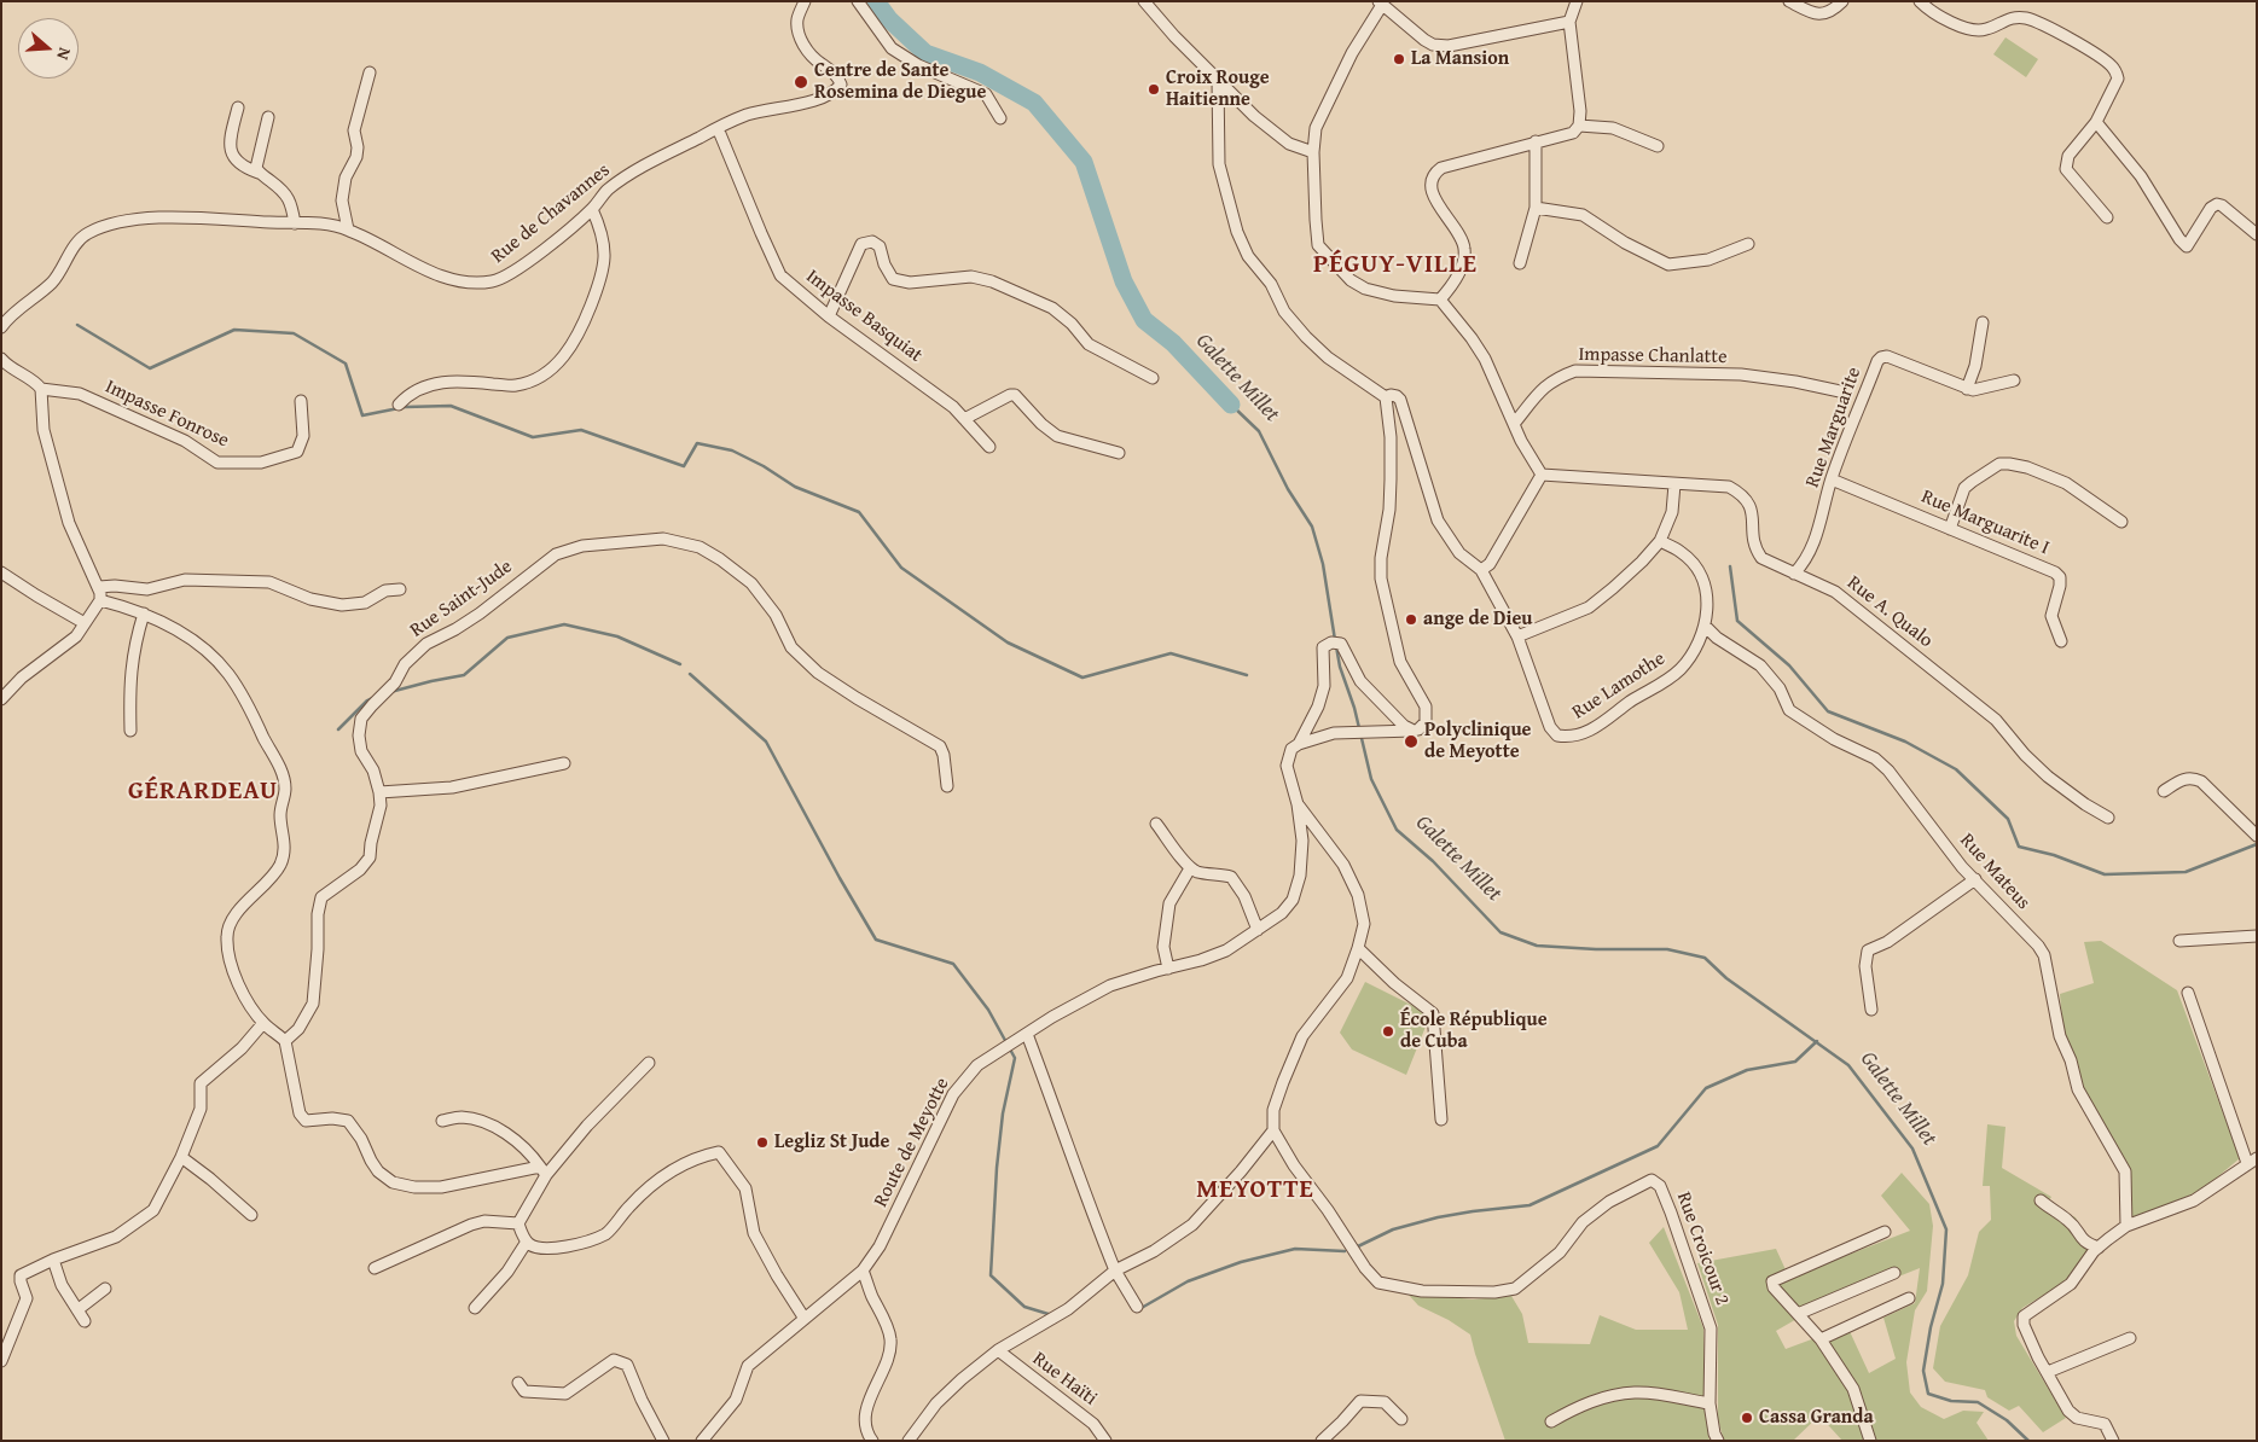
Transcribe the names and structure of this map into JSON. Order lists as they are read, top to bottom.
{
  "streets": {
    "street": [
      "Rue de Chavannes",
      "Impasse Basquiat",
      "Impasse Chanlatte",
      "Impasse Fonrose",
      "Rue Marguarite",
      "Rue Marguarite I",
      "Rue Saint-Jude",
      "Rue A. Qualo",
      "Rue Lamothe",
      "Rue Mateus",
      "Route de Meyotte",
      "Rue Croicour 2",
      "Rue Haïti"
    ]
  },
  "crossings": [
    ["Rue de Chavannes", "Impasse Basquiat"],
    ["Rue Marguarite", "Rue Marguarite I"],
    ["Rue Marguarite", "Rue A. Qualo"],
    ["Rue Lamothe", "Rue Mateus"]
  ],
  "districts": ["PÉGUY-VILLE", "GÉRARDEAU", "MEYOTTE"],
  "water": ["Galette Millet"],
  "places": [
    "La Mansion",
    "Centre de Sante Rosemina de Diegue",
    "Croix Rouge Haitienne",
    "ange de Dieu",
    "Polyclinique de Meyotte",
    "École République de Cuba",
    "Legliz St Jude",
    "Cassa Granda"
  ],
  "north": "right"
}
